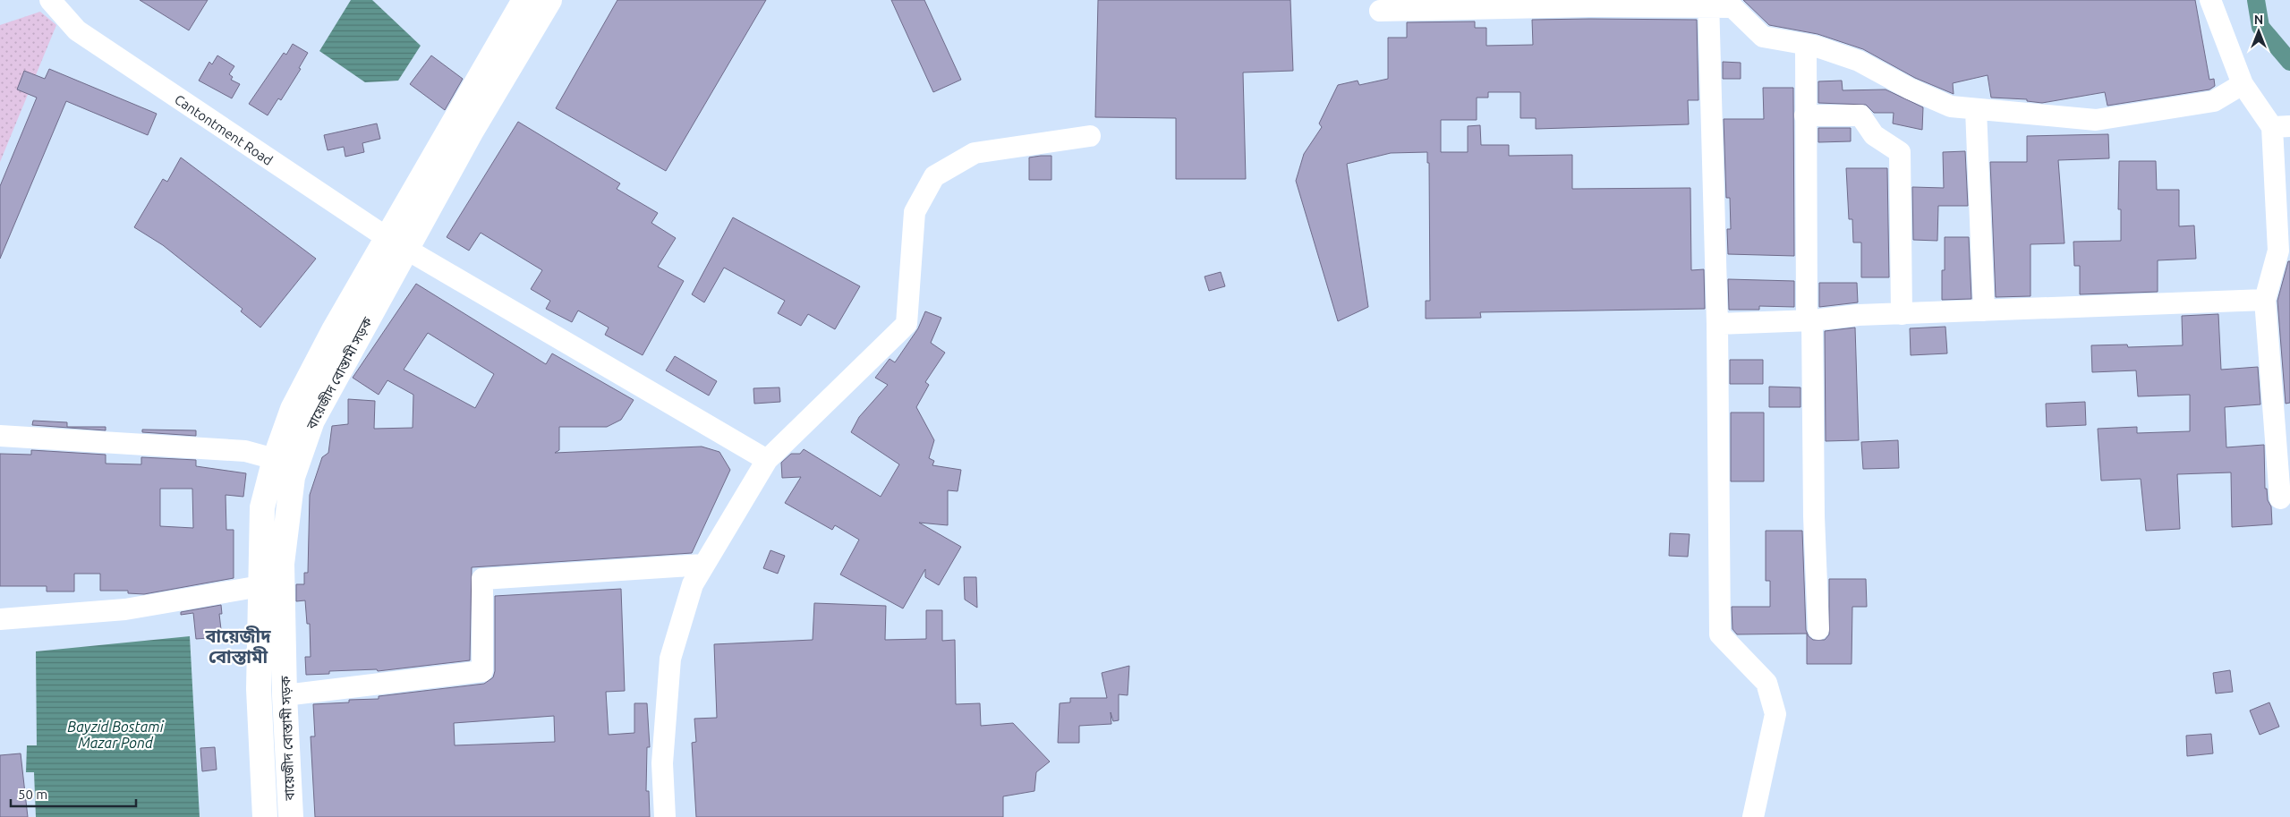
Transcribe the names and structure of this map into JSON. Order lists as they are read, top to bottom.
{
  "streets": {
    "main road": ["বায়েজীদ বোস্তামী সড়ক"],
    "street": ["Cantontment Road"]
  },
  "crossings": [
    ["Cantontment Road", "বায়েজীদ বোস্তামী সড়ক"]
  ],
  "districts": ["বায়েজীদ বোস্তামী"],
  "water": ["Bayzid Bostami Mazar Pond"],
  "scale_bar": "50 m",
  "north": "top"
}
